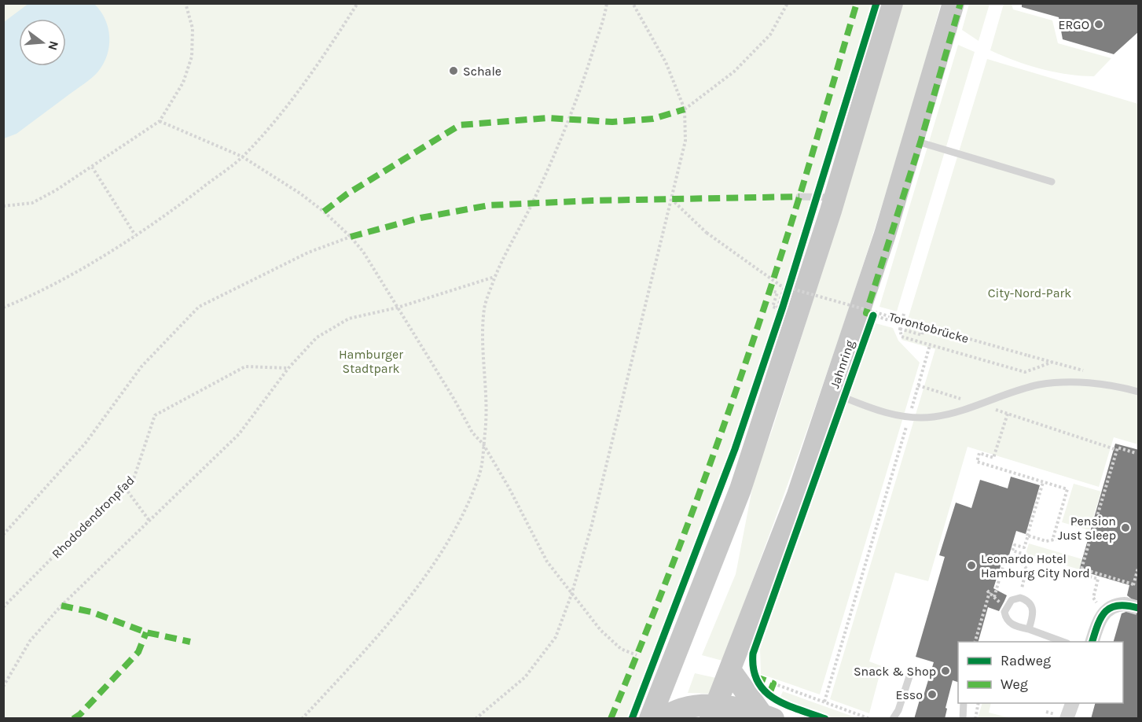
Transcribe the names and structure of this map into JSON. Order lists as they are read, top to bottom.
{
  "streets": {
    "main road": ["Jahnring"],
    "path": ["Torontobrücke", "Rhododendronpfad"]
  },
  "parks": ["City-Nord-Park", "Hamburger Stadtpark"],
  "places": [
    "ERGO",
    "Schale",
    "Pension Just Sleep",
    "Leonardo Hotel Hamburg City Nord",
    "Snack & Shop",
    "Esso"
  ],
  "legend": ["Radweg", "Weg"],
  "north": "right"
}
